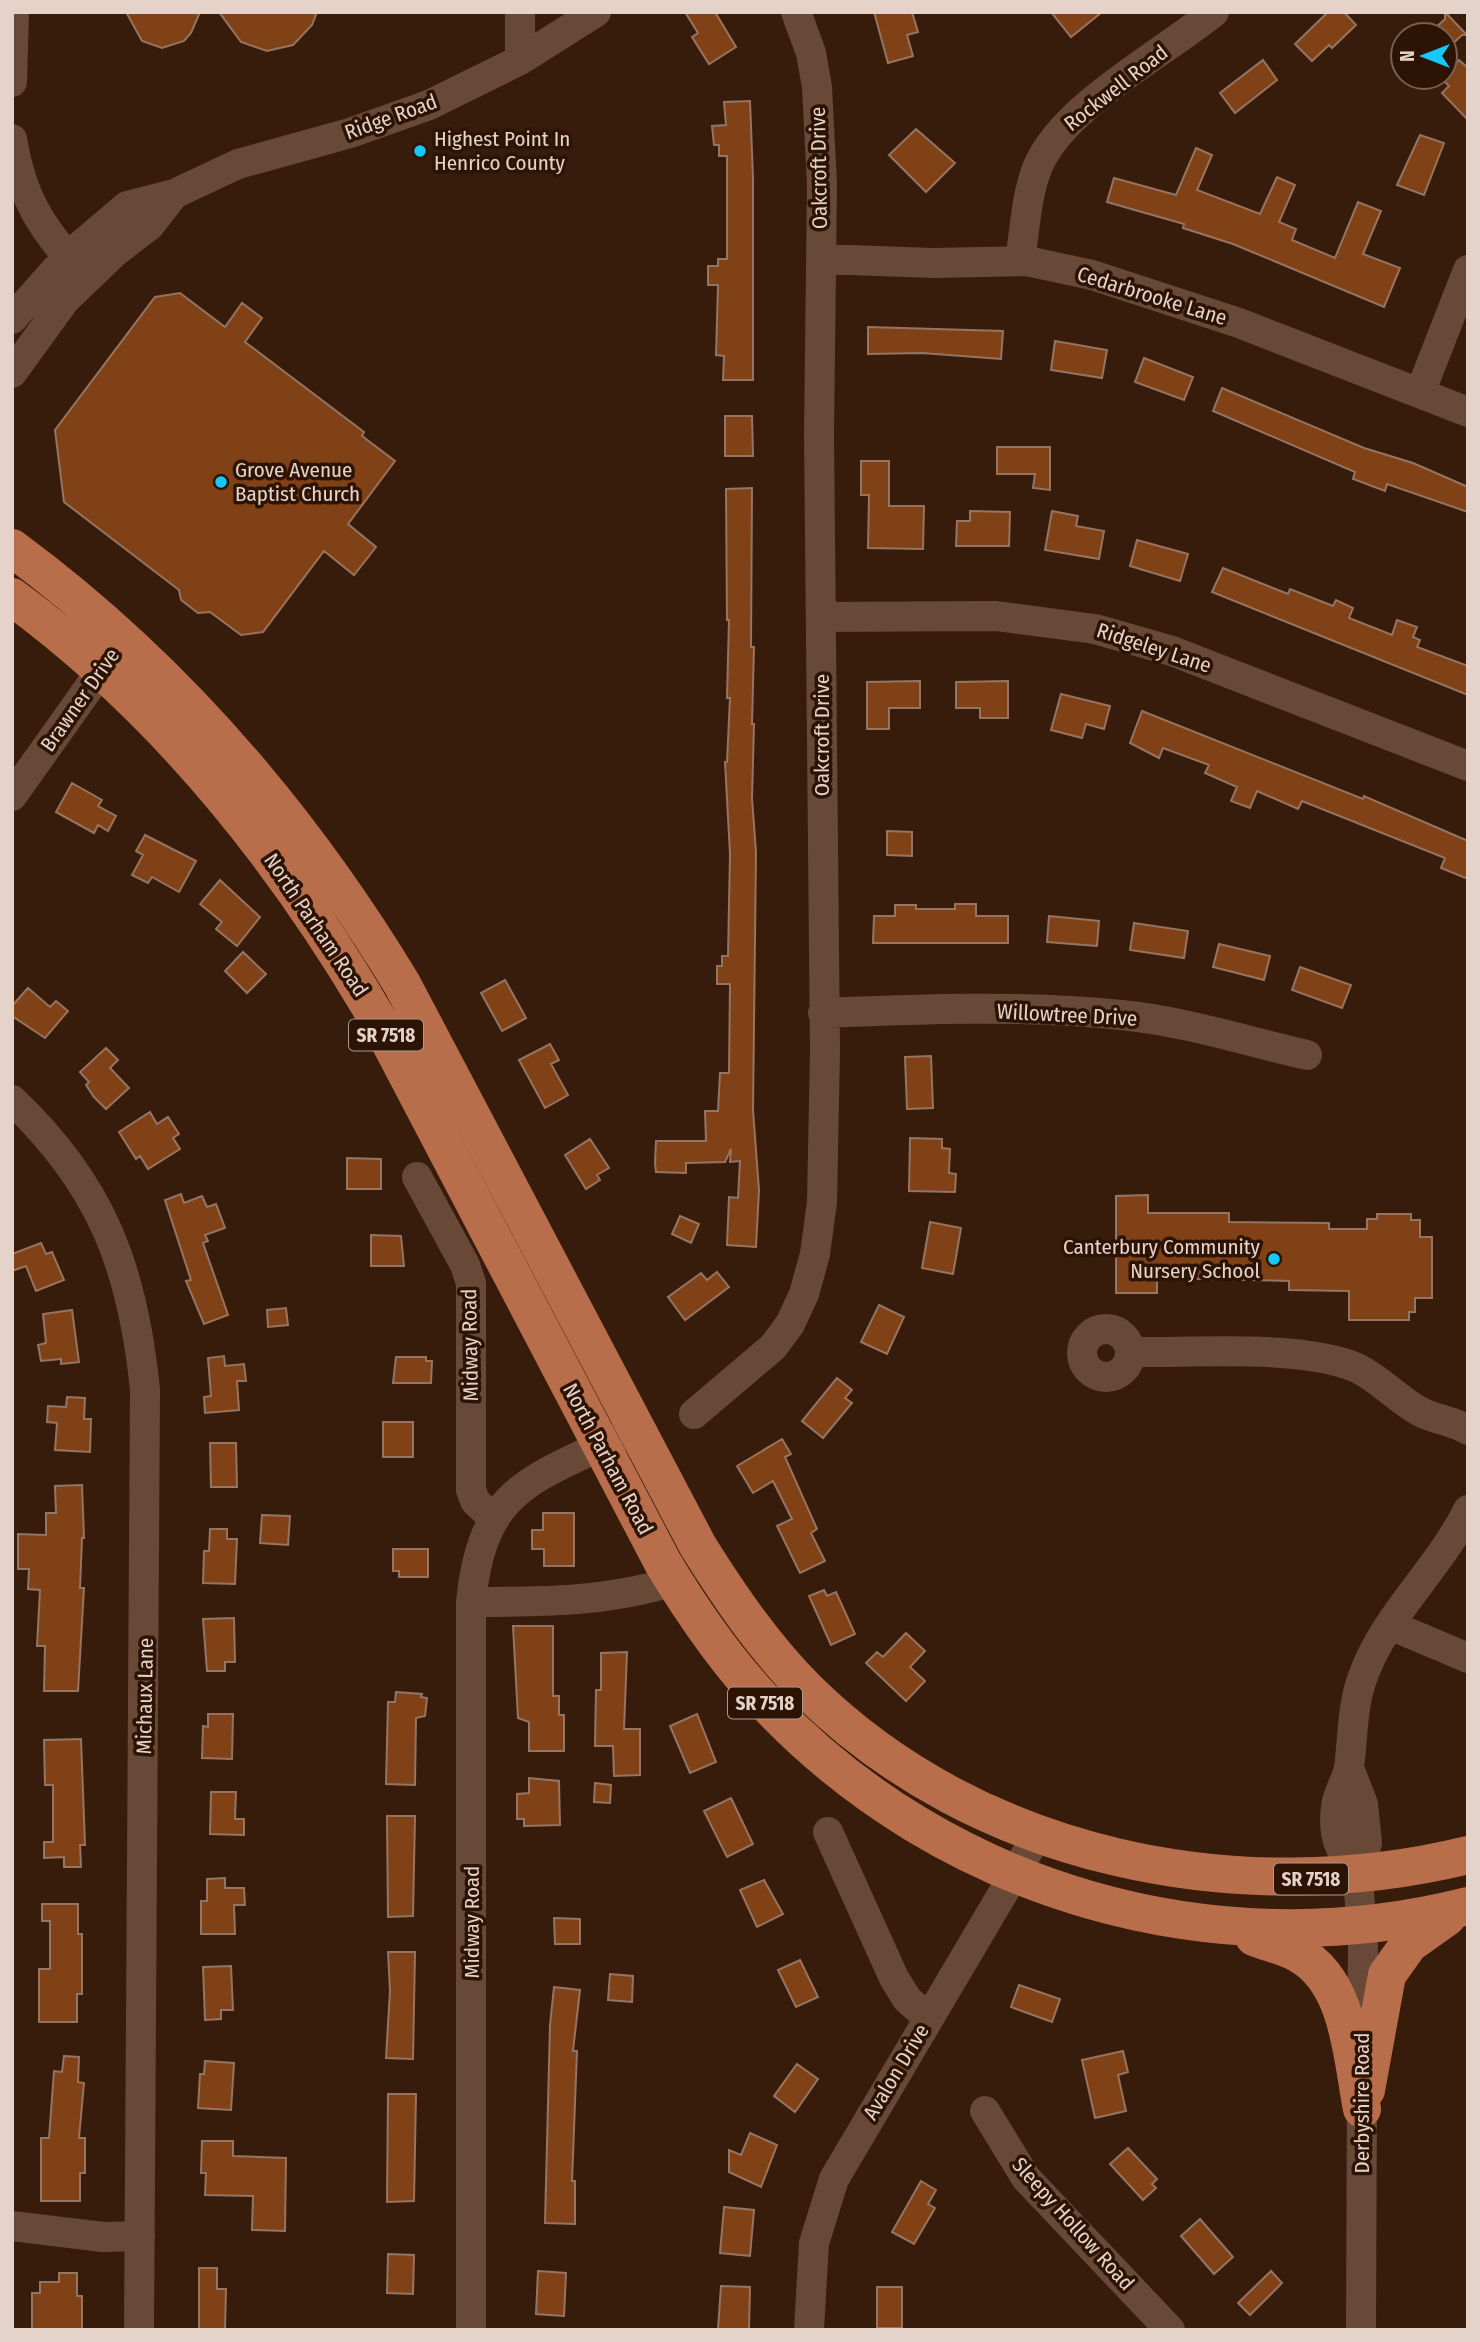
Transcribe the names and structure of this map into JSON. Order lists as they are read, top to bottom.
{
  "streets": {
    "highway": ["North Parham Road", "SR 7518"],
    "street": [
      "Rockwell Road",
      "Ridge Road",
      "Oakcroft Drive",
      "Cedarbrooke Lane",
      "Ridgeley Lane",
      "Brawner Drive",
      "Willowtree Drive",
      "Midway Road",
      "Michaux Lane",
      "Avalon Drive",
      "Derbyshire Road",
      "Sleepy Hollow Road"
    ]
  },
  "crossings": [
    ["Rockwell Road", "Cedarbrooke Lane"],
    ["Oakcroft Drive", "Cedarbrooke Lane"],
    ["Oakcroft Drive", "Ridgeley Lane"],
    ["Oakcroft Drive", "Willowtree Drive"],
    ["Brawner Drive", "North Parham Road"],
    ["North Parham Road", "Midway Road"],
    ["North Parham Road", "Avalon Drive"],
    ["North Parham Road", "Derbyshire Road"]
  ],
  "places": ["Highest Point In Henrico County", "Grove Avenue Baptist Church", "Canterbury Community Nursery School"],
  "north": "left"
}
